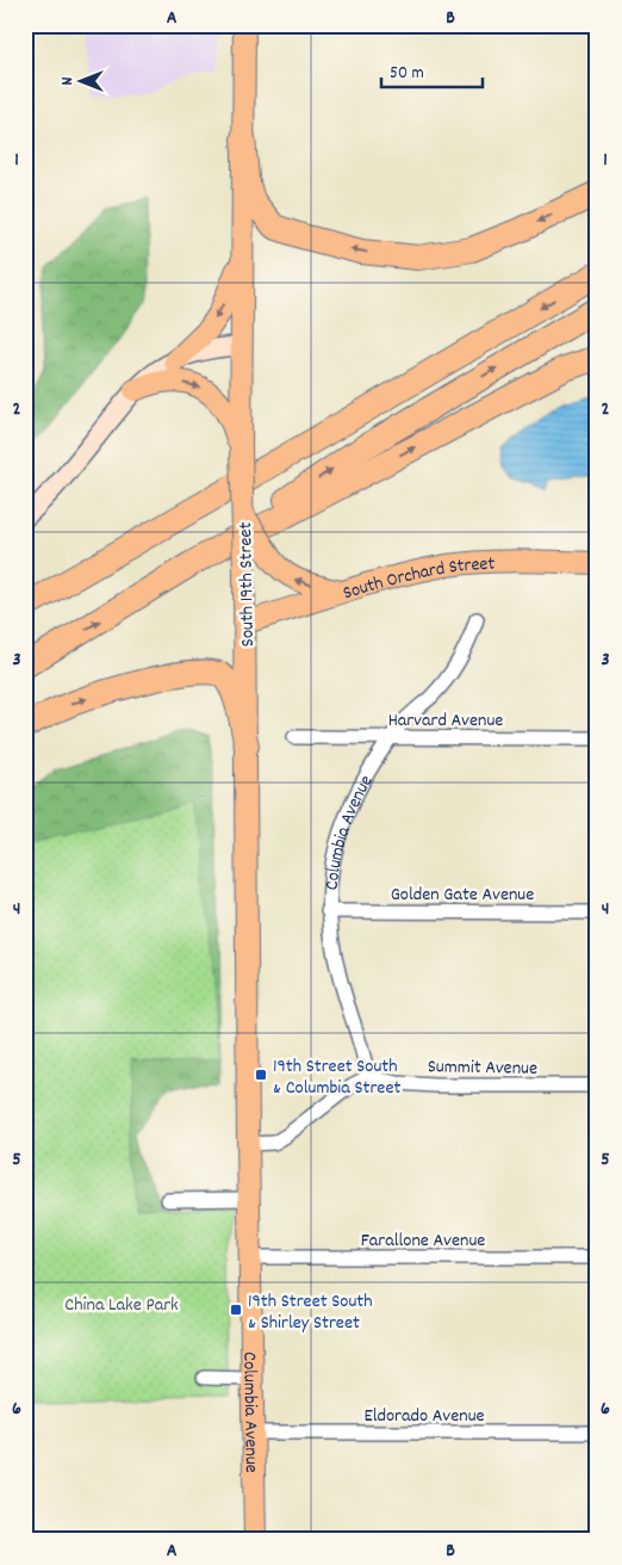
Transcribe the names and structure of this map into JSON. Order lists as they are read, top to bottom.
{
  "streets": {
    "main road": ["South Orchard Street", "South 19th Street", "Columbia Avenue"],
    "street": [
      "Harvard Avenue",
      "Golden Gate Avenue",
      "Summit Avenue",
      "Farallone Avenue",
      "Eldorado Avenue"
    ]
  },
  "crossings": [
    ["South Orchard Street", "South 19th Street"],
    ["South 19th Street", "Columbia Avenue"],
    ["Harvard Avenue", "Columbia Avenue"],
    ["Columbia Avenue", "Golden Gate Avenue"],
    ["Columbia Avenue", "Summit Avenue"],
    ["Columbia Avenue", "Farallone Avenue"],
    ["Columbia Avenue", "Eldorado Avenue"]
  ],
  "parks": ["China Lake Park"],
  "places": {
    "transit": ["19th Street South & Columbia Street", "19th Street South & Shirley Street"]
  },
  "scale_bar": "50 m",
  "north": "left",
  "grid": {
    "columns": ["A", "B"],
    "rows": [
      "1",
      "2",
      "3",
      "4",
      "5",
      "6"
    ]
  }
}
